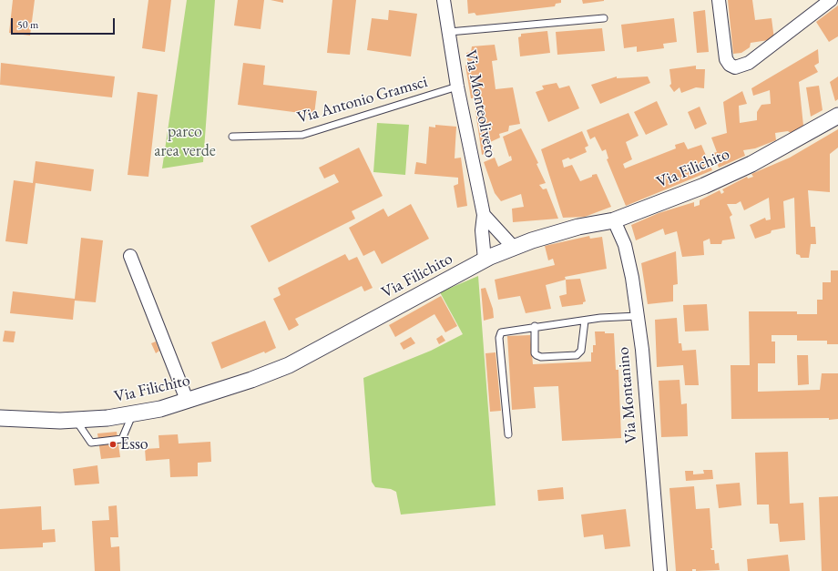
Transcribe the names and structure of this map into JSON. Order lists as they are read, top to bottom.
{
  "streets": {
    "street": ["Via Monteoliveto", "Via Filichito", "Via Montanino"],
    "lane": ["Via Antonio Gramsci"]
  },
  "crossings": [
    ["Via Antonio Gramsci", "Via Monteoliveto"],
    ["Via Monteoliveto", "Via Filichito"],
    ["Via Filichito", "Via Montanino"]
  ],
  "parks": ["parco area verde"],
  "places": ["Esso"],
  "scale_bar": "50 m"
}
